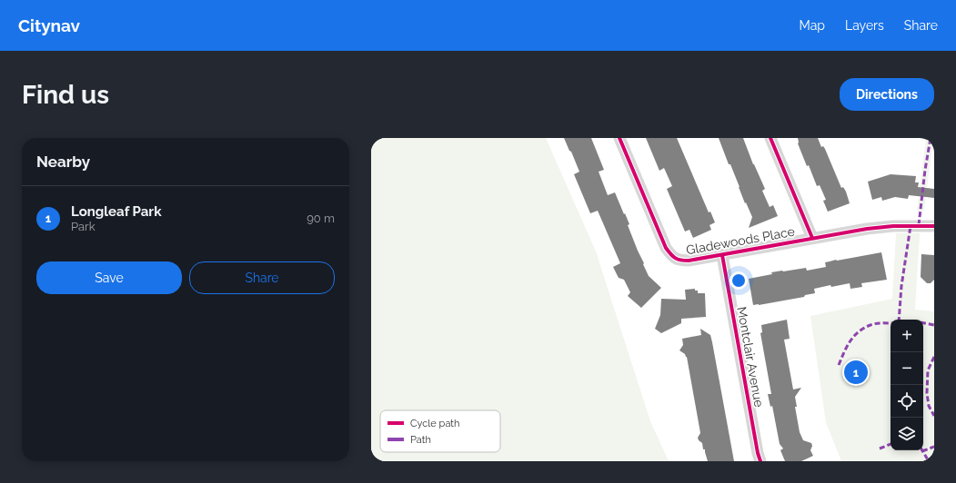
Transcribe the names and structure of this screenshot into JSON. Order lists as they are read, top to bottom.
{
  "streets": {
    "street": ["Gladewoods Place", "Montclair Avenue"]
  },
  "crossings": [
    ["Gladewoods Place", "Montclair Avenue"]
  ],
  "legend": ["Cycle path", "Path"],
  "page": {
    "header": "Citynav",
    "nav": ["Map", "Layers", "Share"],
    "buttons": [
      "Directions",
      ["Save", "Share"]
    ],
    "title": "Find us",
    "heading": "Nearby",
    "list": [
      {
        "mark": "1",
        "name": "Longleaf Park",
        "note": "Park",
        "value": "90 m"
      }
    ],
    "map_buttons": ["+", "−"],
    "pins": "1"
  }
}
